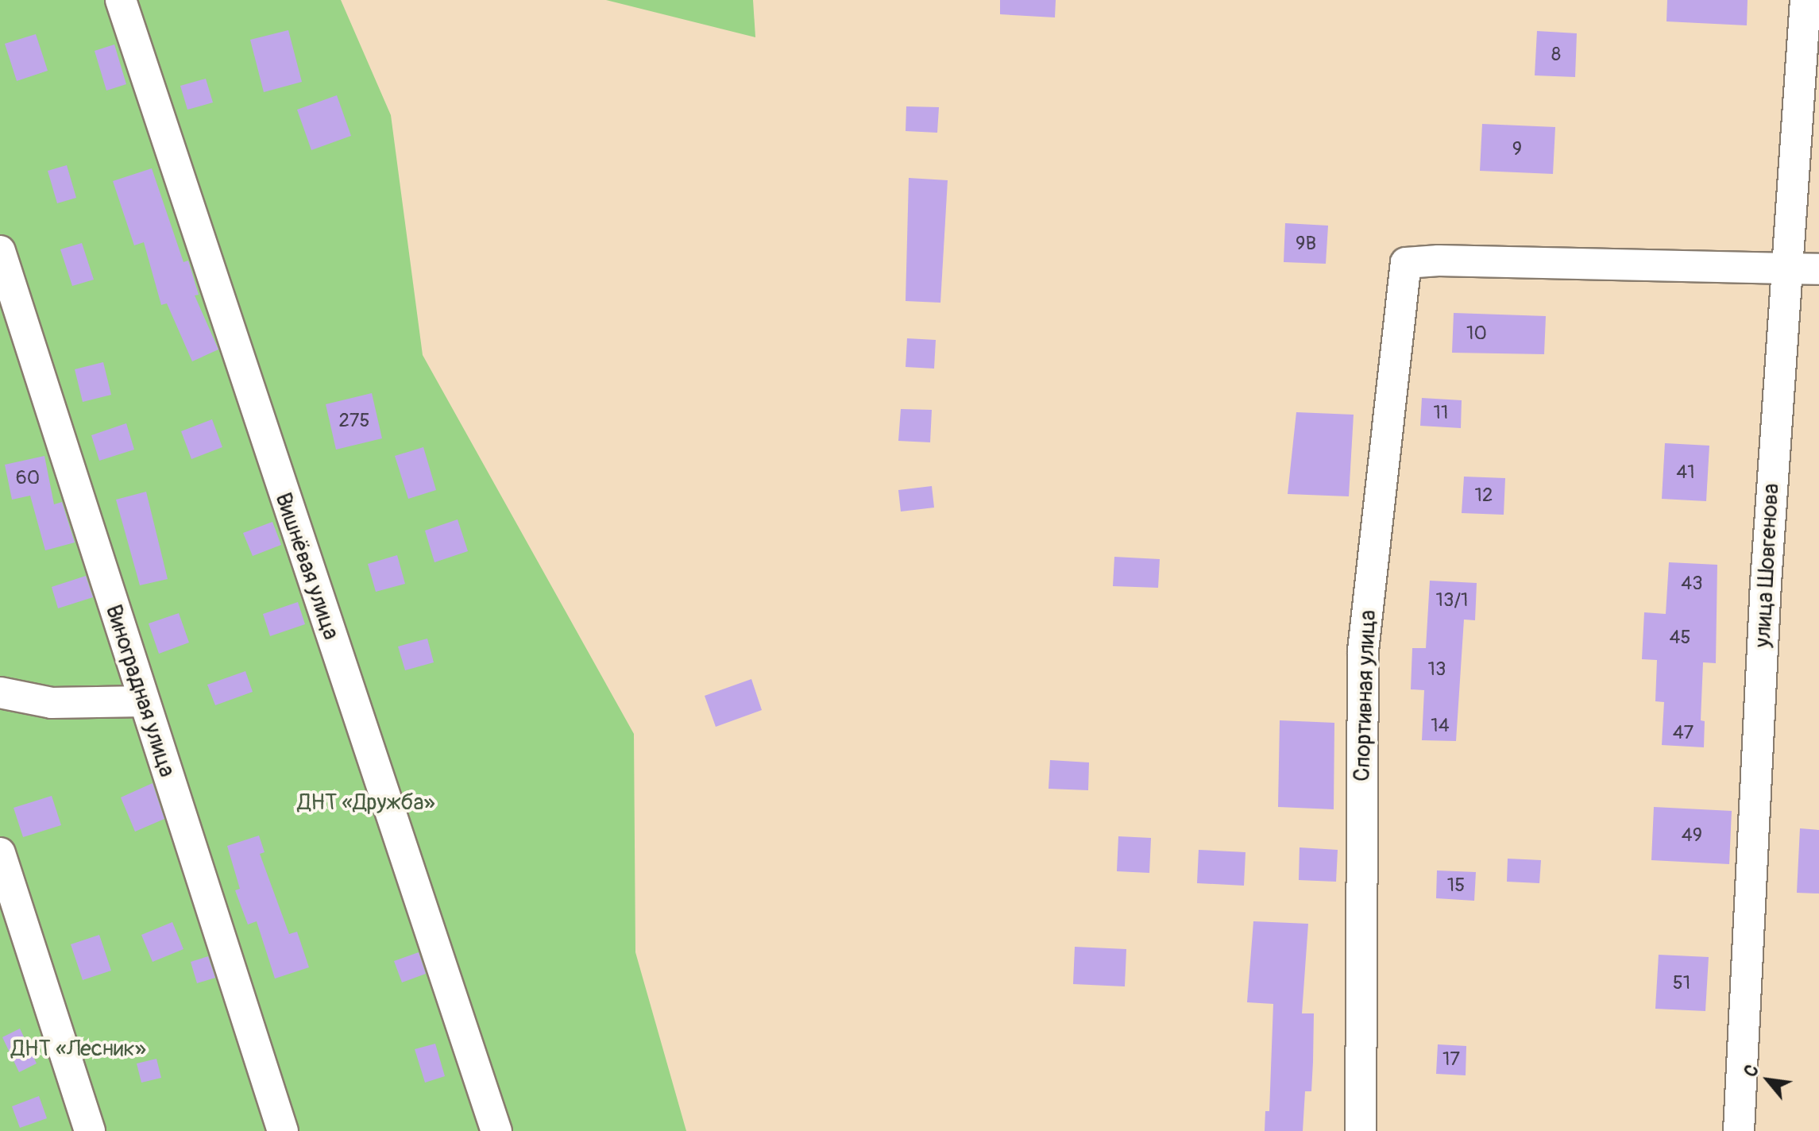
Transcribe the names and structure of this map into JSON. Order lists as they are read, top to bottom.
{
  "streets": {
    "street": [
      "улица Шовгенова",
      "Вишнёвая улица",
      "Виноградная улица",
      "Спортивная улица"
    ]
  },
  "crossings": [
    ["улица Шовгенова", "Спортивная улица"]
  ],
  "parks": ["ДНТ «Дружба»", "ДНТ «Лесник»"],
  "house_numbers": [
    "8",
    "9",
    "9В",
    "10",
    "11",
    "275",
    "41",
    "60",
    "12",
    "43",
    "13/1",
    "45",
    "13",
    "14",
    "47",
    "49",
    "15",
    "51",
    "17"
  ],
  "north": "top left"
}
